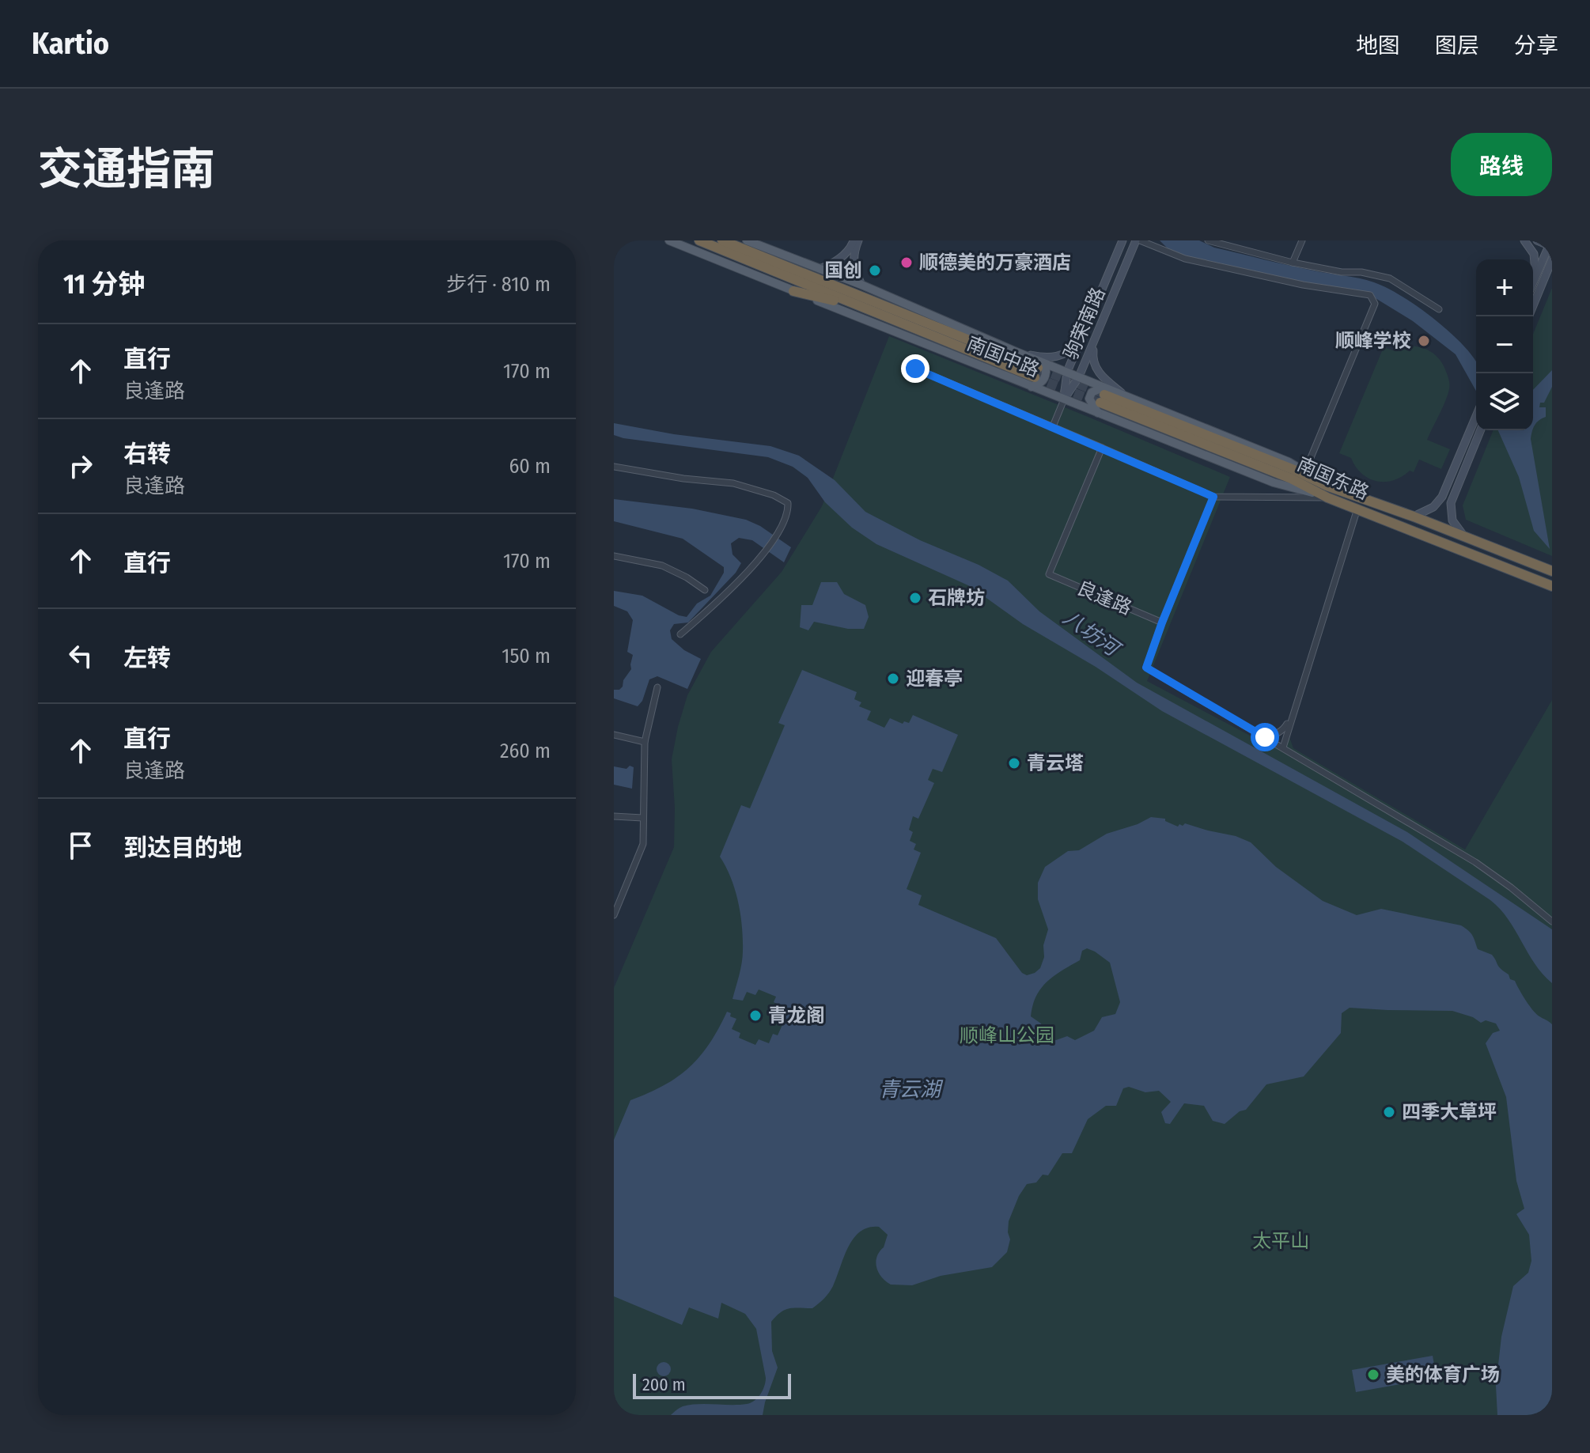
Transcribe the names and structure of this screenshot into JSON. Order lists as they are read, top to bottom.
{
  "streets": {
    "highway": ["南国中路", "南国东路"],
    "street": ["驹荣南路", "良逢路"]
  },
  "crossings": [
    ["驹荣南路", "南国中路"],
    ["南国中路", "南国东路"]
  ],
  "water": ["八坊河", "青云湖"],
  "parks": ["顺峰山公园", "太平山"],
  "places": [
    "顺德美的万豪酒店",
    "国创",
    "顺峰学校",
    "石牌坊",
    "迎春亭",
    "青云塔",
    "青龙阁",
    "四季大草坪",
    "美的体育广场"
  ],
  "scale_bar": "200 m",
  "page": {
    "header": "Kartio",
    "nav": ["地图", "图层", "分享"],
    "title": "交通指南",
    "buttons": "路线",
    "heading": ["11 分钟", "步行 · 810 m"],
    "map_buttons": ["+", "−"],
    "list": [
      ["直行", "良逢路", "170 m"],
      ["右转", "良逢路", "60 m"],
      ["直行", "170 m"],
      ["左转", "150 m"],
      ["直行", "良逢路", "260 m"],
      "到达目的地"
    ],
    "scale": "200 m"
  }
}
